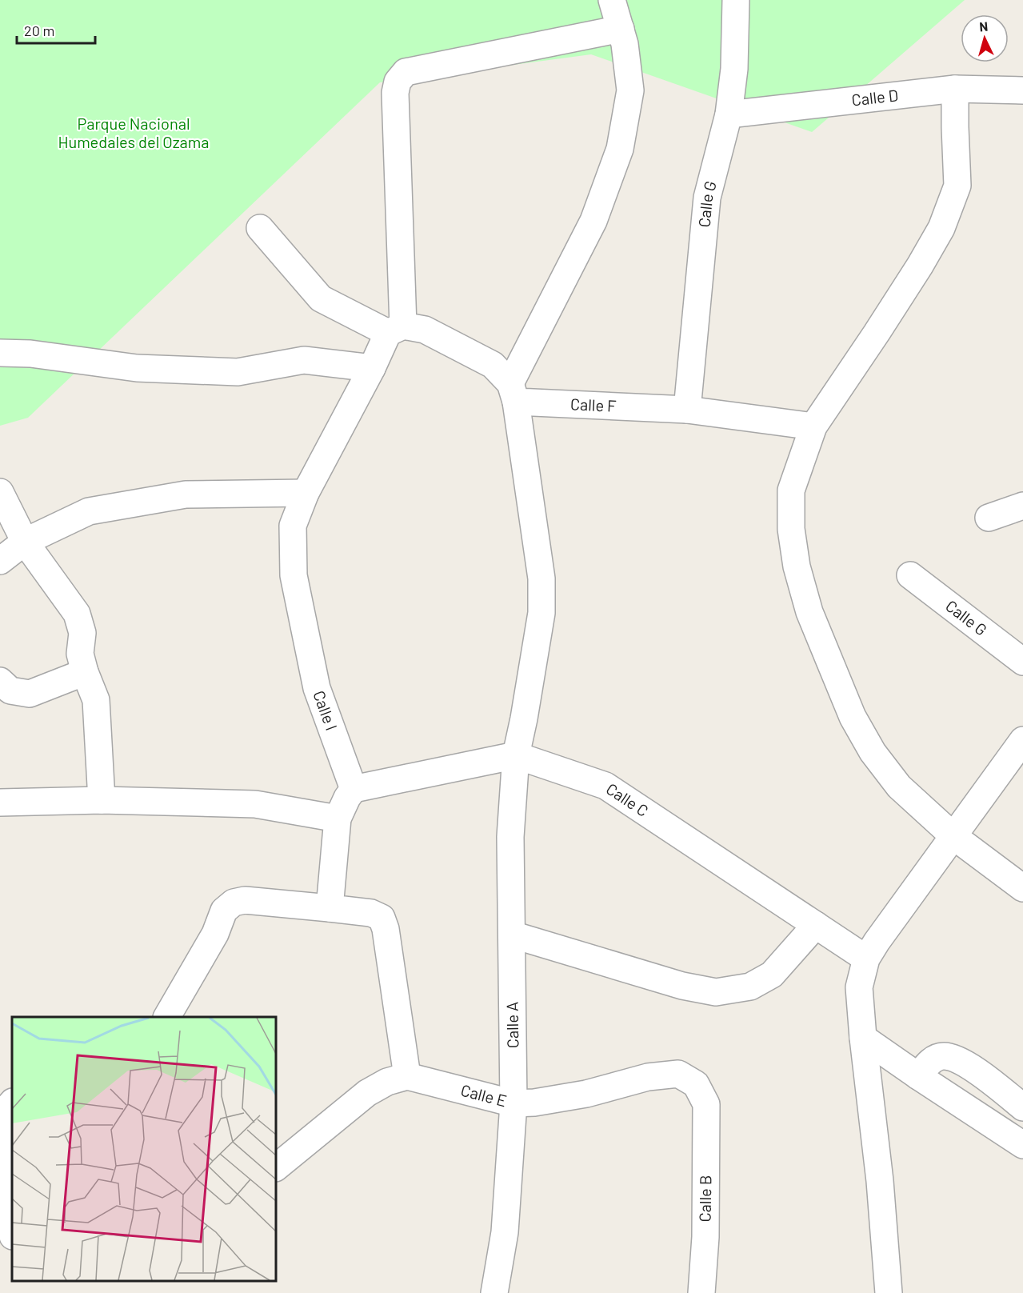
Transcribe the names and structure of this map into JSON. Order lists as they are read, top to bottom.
{
  "streets": {
    "street": [
      "Calle D",
      "Calle G",
      "Calle F",
      "Calle I",
      "Calle C",
      "Calle A",
      "Calle E",
      "Calle B"
    ]
  },
  "crossings": [
    ["Calle D", "Calle G"],
    ["Calle G", "Calle F"],
    ["Calle F", "Calle A"],
    ["Calle C", "Calle A"],
    ["Calle A", "Calle E"],
    ["Calle E", "Calle B"]
  ],
  "parks": ["Parque Nacional Humedales del Ozama"],
  "scale_bar": "20 m",
  "north": "top"
}
